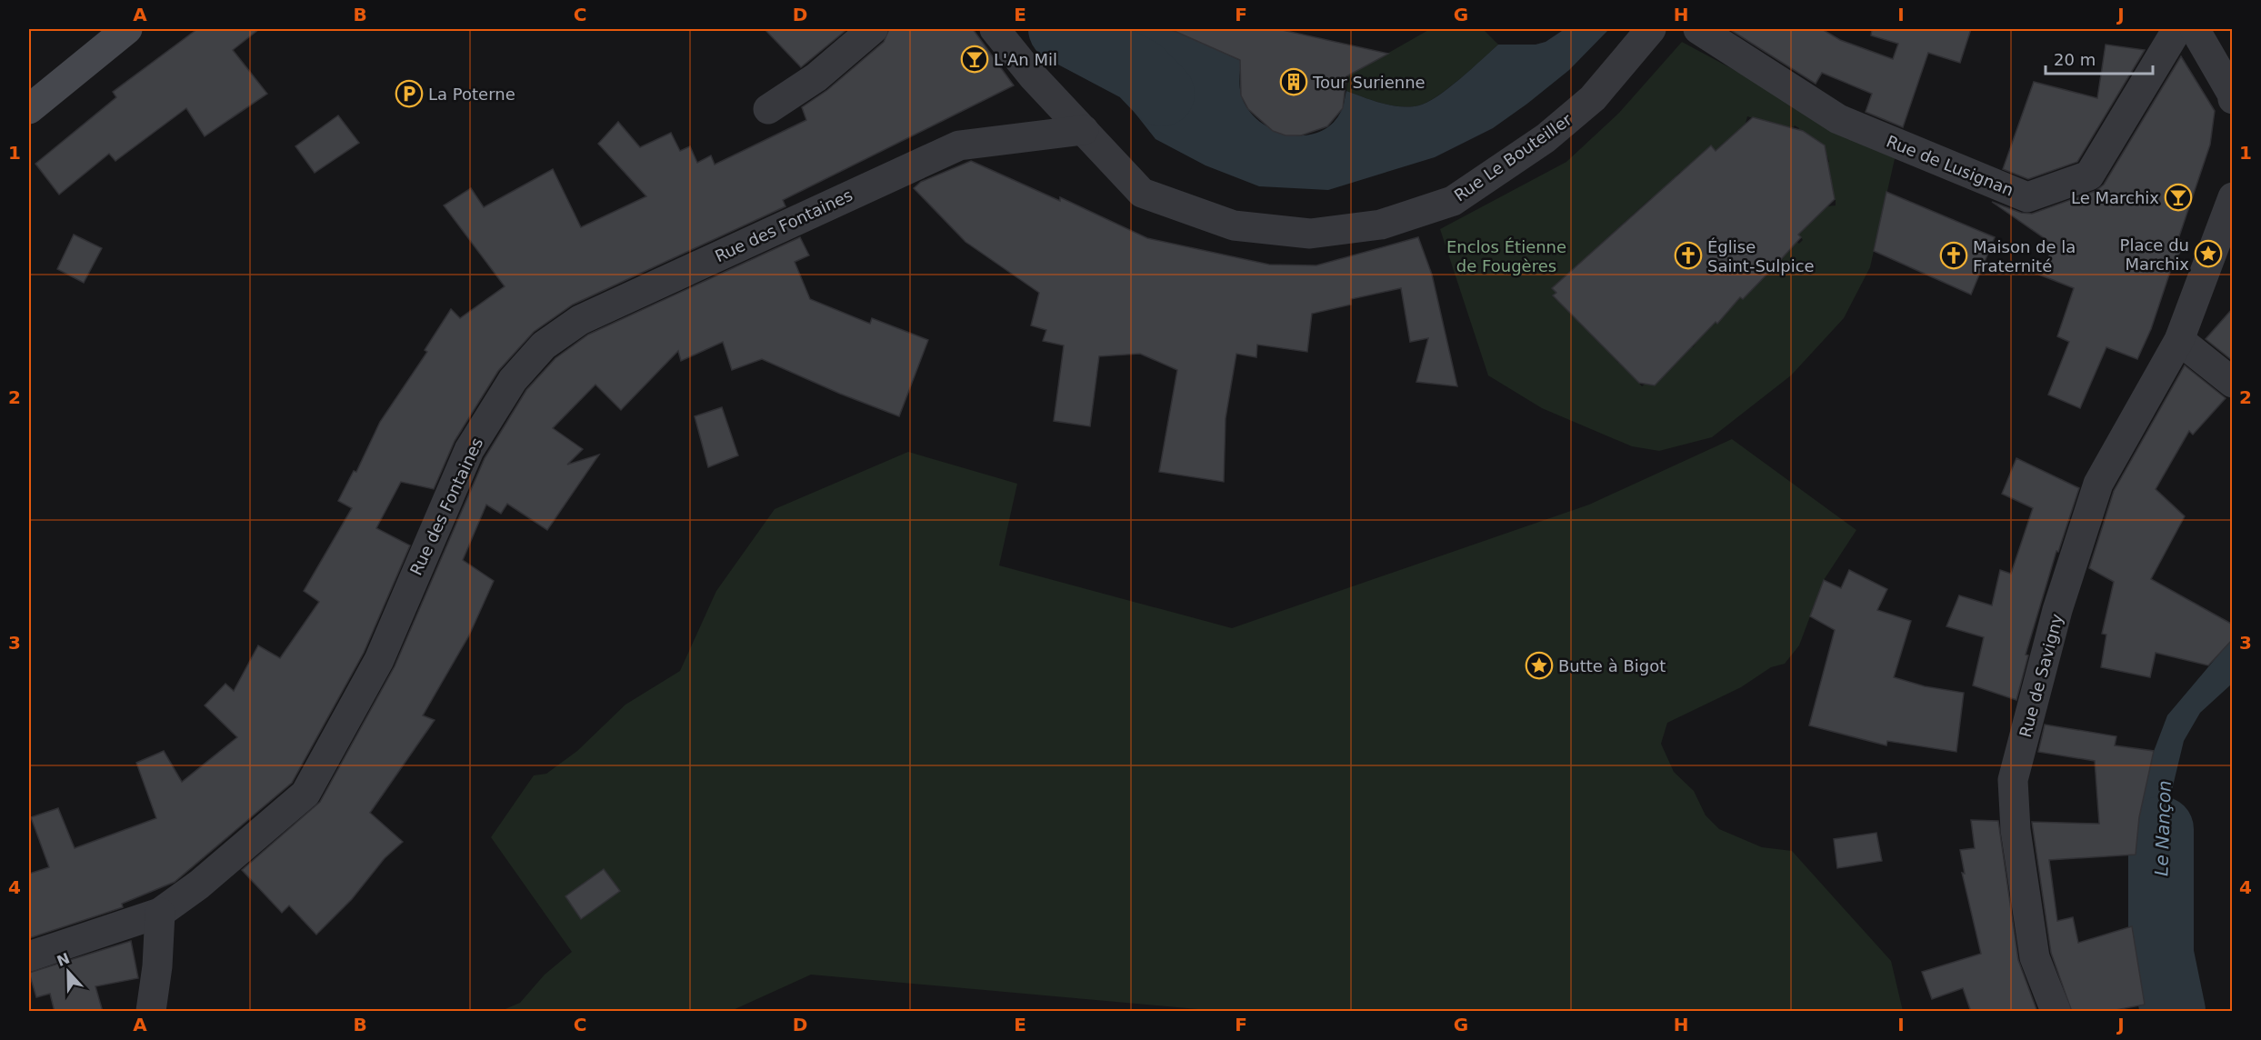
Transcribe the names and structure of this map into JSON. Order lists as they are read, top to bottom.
{
  "streets": {
    "street": [
      "Rue Le Bouteiller",
      "Rue de Lusignan",
      "Rue des Fontaines",
      "Rue de Savigny"
    ]
  },
  "crossings": [
    ["Rue Le Bouteiller", "Rue des Fontaines"]
  ],
  "water": ["Le Nançon"],
  "parks": ["Enclos Étienne de Fougères"],
  "places": {
    "bar": ["L'An Mil", "Le Marchix"],
    "building": ["Tour Surienne"],
    "parking": ["La Poterne"],
    "place": ["Place du Marchix", "Butte à Bigot"],
    "church": ["Église Saint-Sulpice", "Maison de la Fraternité"]
  },
  "scale_bar": "20 m",
  "north": "top",
  "grid": {
    "columns": [
      "A",
      "B",
      "C",
      "D",
      "E",
      "F",
      "G",
      "H",
      "I",
      "J"
    ],
    "rows": [
      "1",
      "2",
      "3",
      "4"
    ]
  }
}
